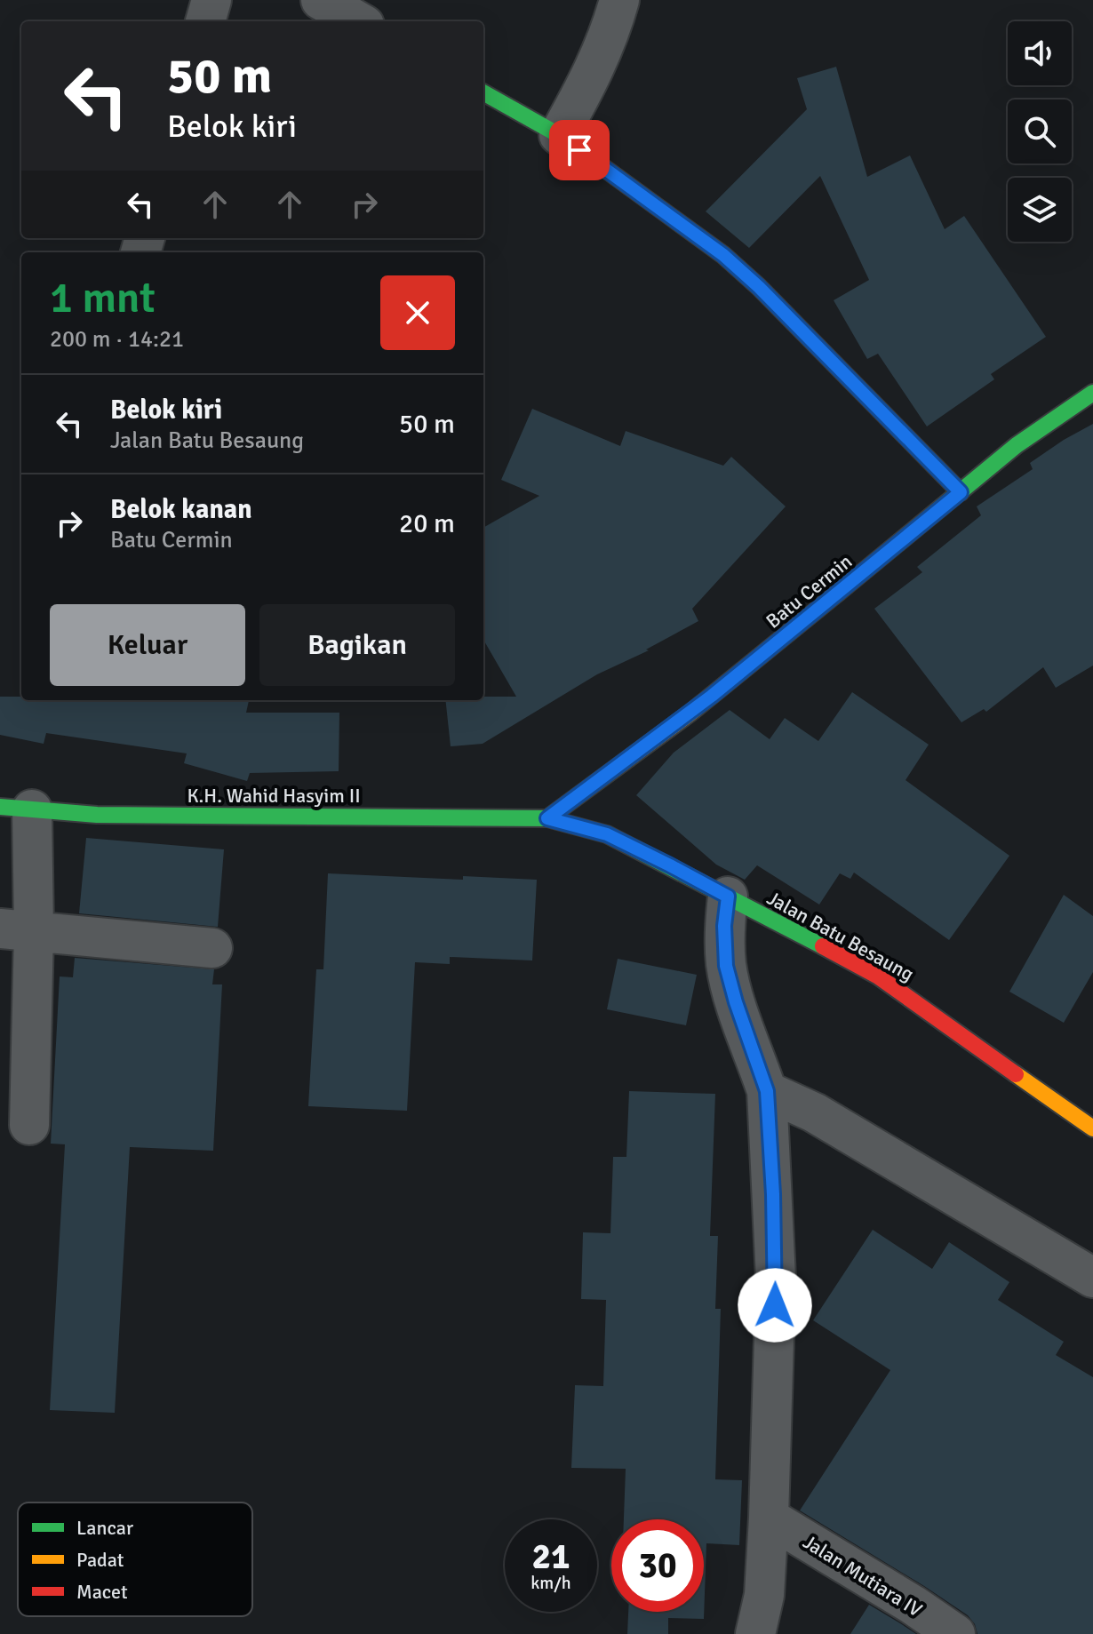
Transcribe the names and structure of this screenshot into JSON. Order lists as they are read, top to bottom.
{
  "streets": {
    "street": [
      "Batu Cermin",
      "K.H. Wahid Hasyim II",
      "Jalan Batu Besaung",
      "Jalan Mutiara IV"
    ]
  },
  "crossings": [
    ["Batu Cermin", "K.H. Wahid Hasyim II"],
    ["Batu Cermin", "Jalan Batu Besaung"],
    ["K.H. Wahid Hasyim II", "Jalan Batu Besaung"]
  ],
  "legend": ["Lancar", "Padat", "Macet"],
  "page": {
    "turn": ["50 m", "Belok kiri"],
    "heading": ["1 mnt", "200 m · 14:21"],
    "list": [
      {
        "name": "Belok kiri",
        "note": "Jalan Batu Besaung",
        "value": "50 m"
      },
      {
        "name": "Belok kanan",
        "note": "Batu Cermin",
        "value": "20 m"
      }
    ],
    "buttons": ["Keluar", "Bagikan"],
    "speed": "21 km/h",
    "limit": "30"
  }
}
